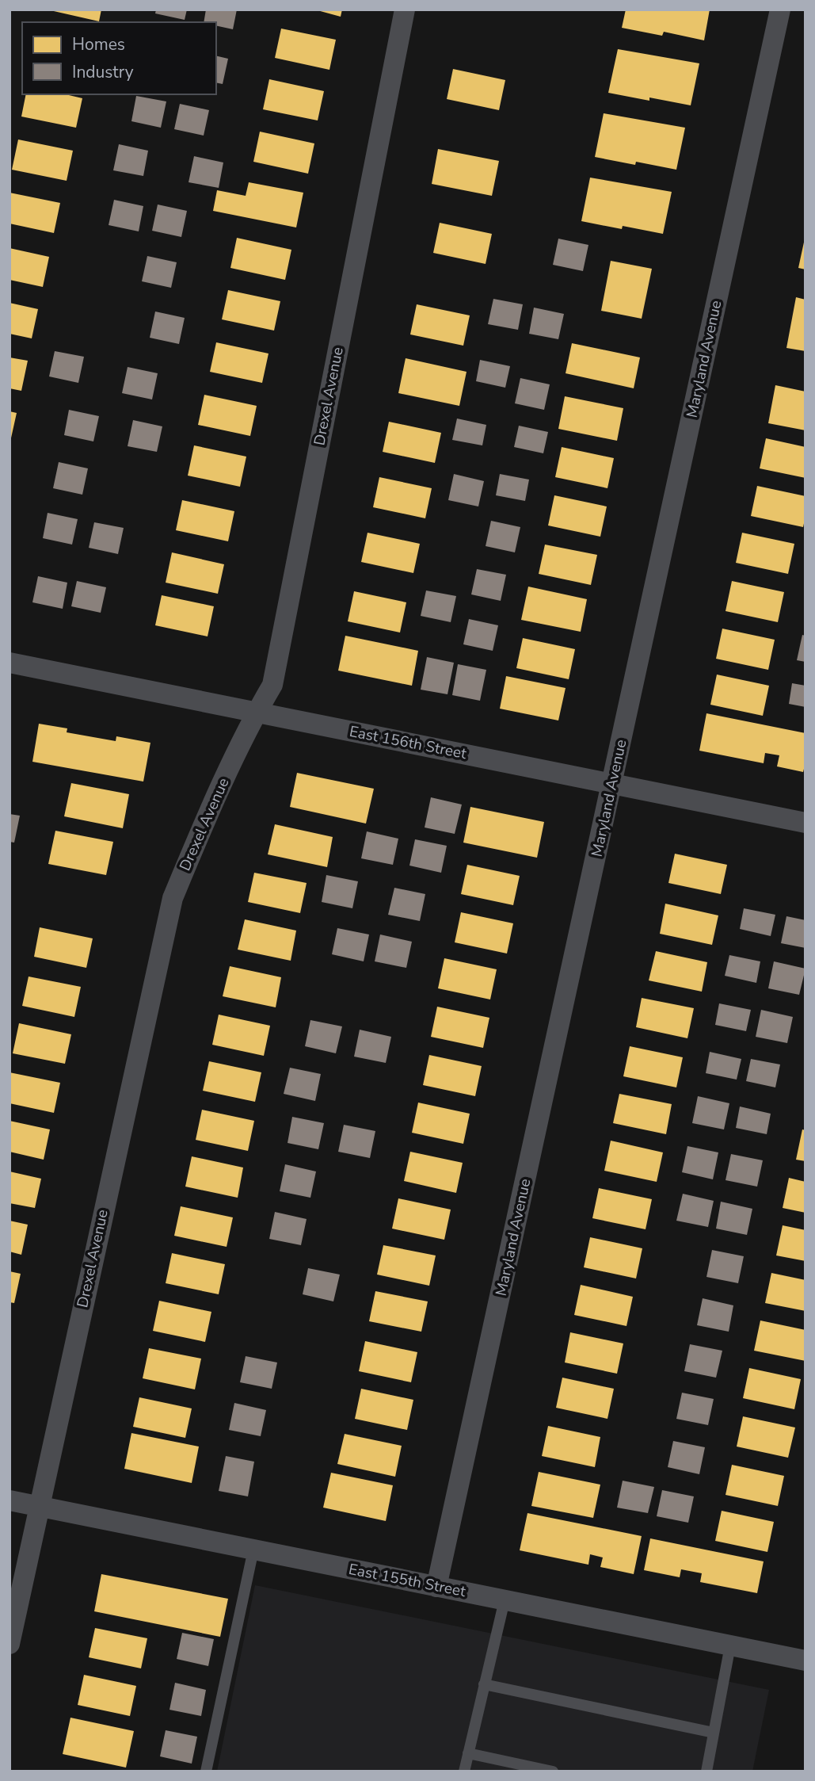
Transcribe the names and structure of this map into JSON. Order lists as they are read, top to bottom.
{
  "streets": {
    "street": [
      "Maryland Avenue",
      "Drexel Avenue",
      "East 156th Street",
      "East 155th Street"
    ]
  },
  "crossings": [
    ["Maryland Avenue", "East 156th Street"],
    ["Maryland Avenue", "East 155th Street"],
    ["Drexel Avenue", "East 156th Street"],
    ["Drexel Avenue", "East 155th Street"]
  ],
  "legend": ["Homes", "Industry"]
}
